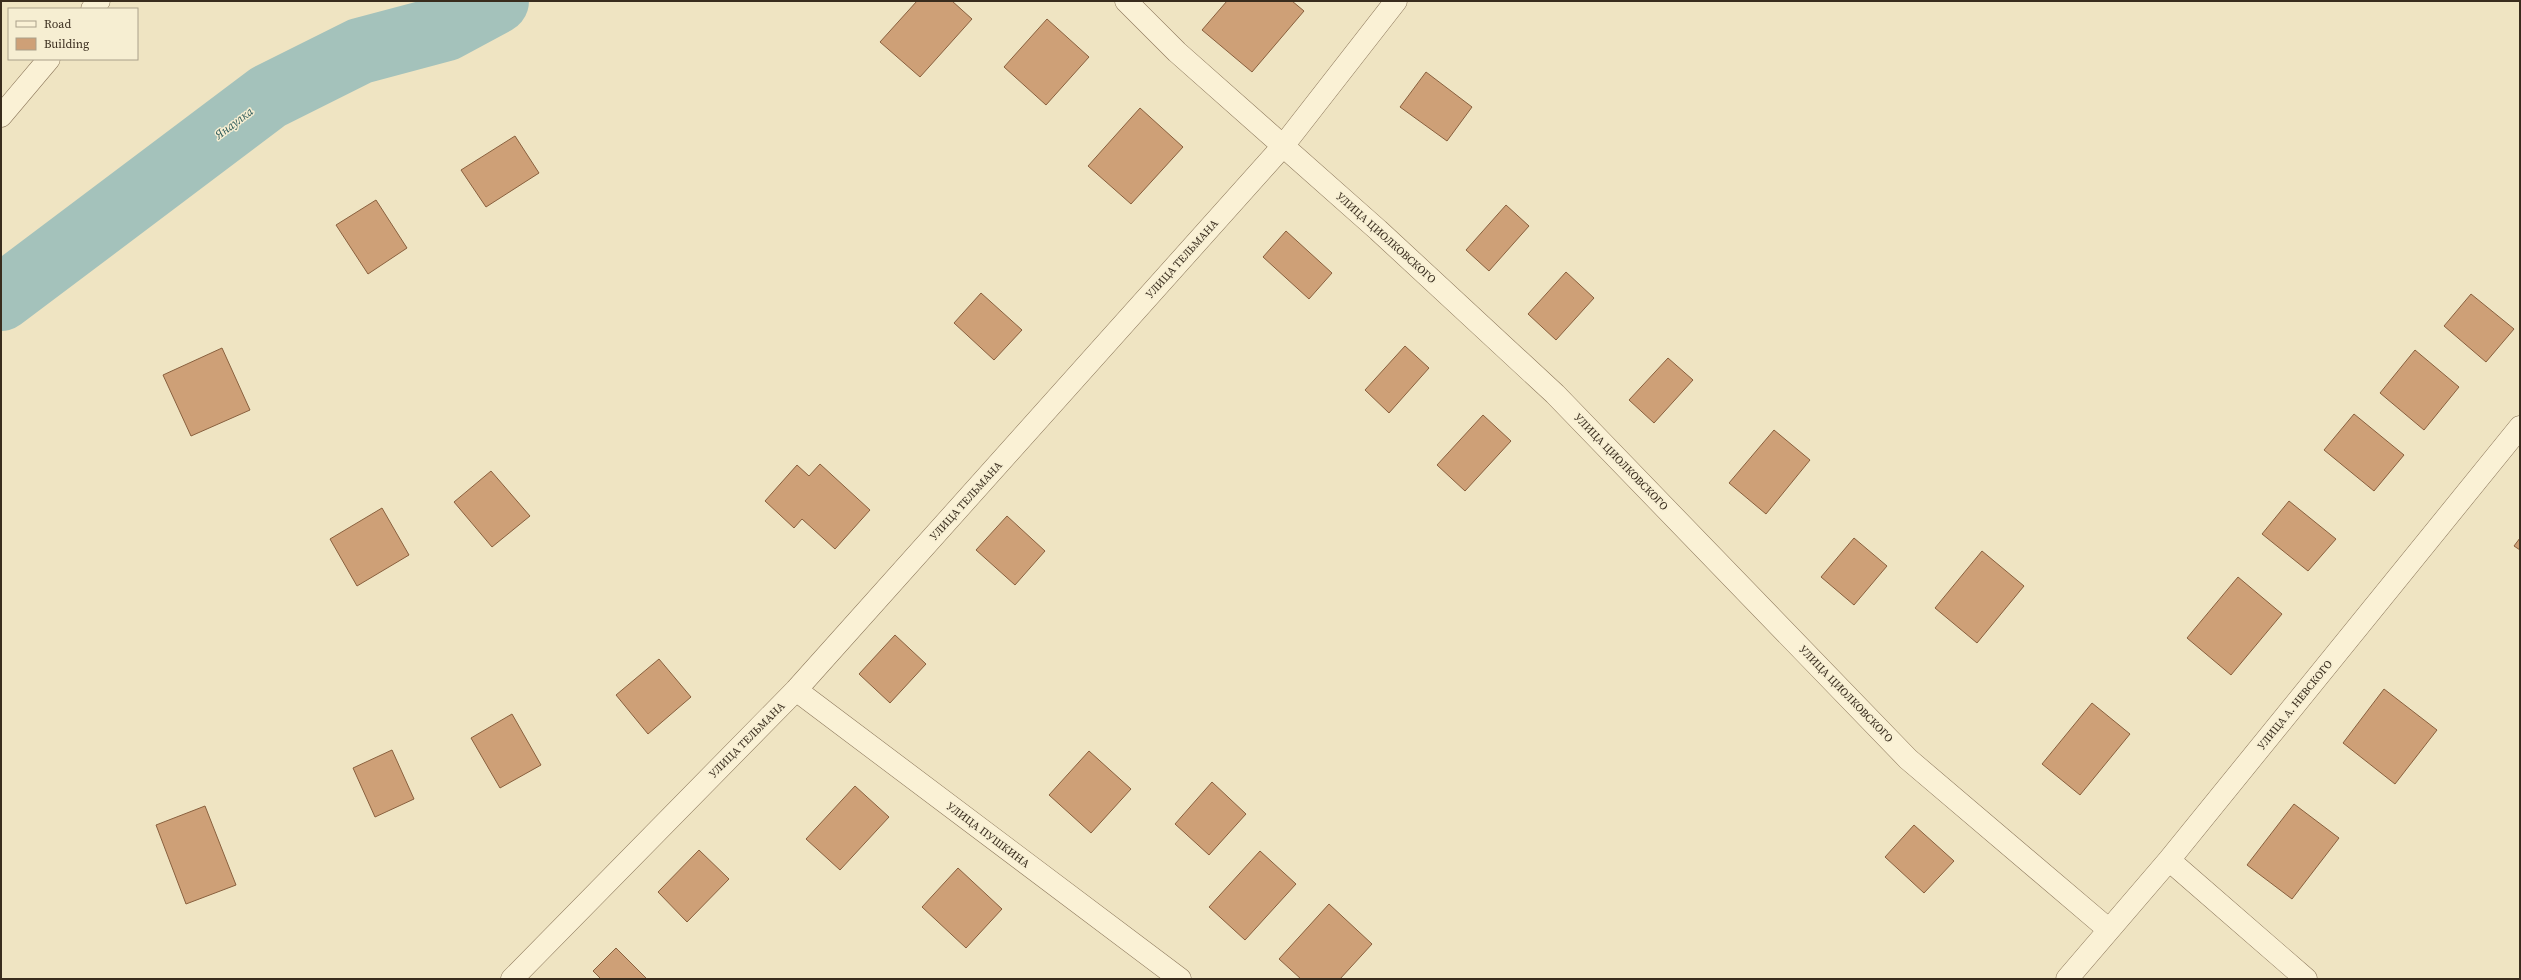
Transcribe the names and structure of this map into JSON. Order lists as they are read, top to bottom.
{
  "streets": {
    "street": [
      "УЛИЦА ЦИОЛКОВСКОГО",
      "УЛИЦА ТЕЛЬМАНА",
      "УЛИЦА А. НЕВСКОГО",
      "УЛИЦА ПУШКИНА"
    ]
  },
  "crossings": [
    ["УЛИЦА ЦИОЛКОВСКОГО", "УЛИЦА ТЕЛЬМАНА"],
    ["УЛИЦА ЦИОЛКОВСКОГО", "УЛИЦА А. НЕВСКОГО"],
    ["УЛИЦА ТЕЛЬМАНА", "УЛИЦА ПУШКИНА"]
  ],
  "water": ["Янаулка"],
  "legend": ["Road", "Building"]
}
